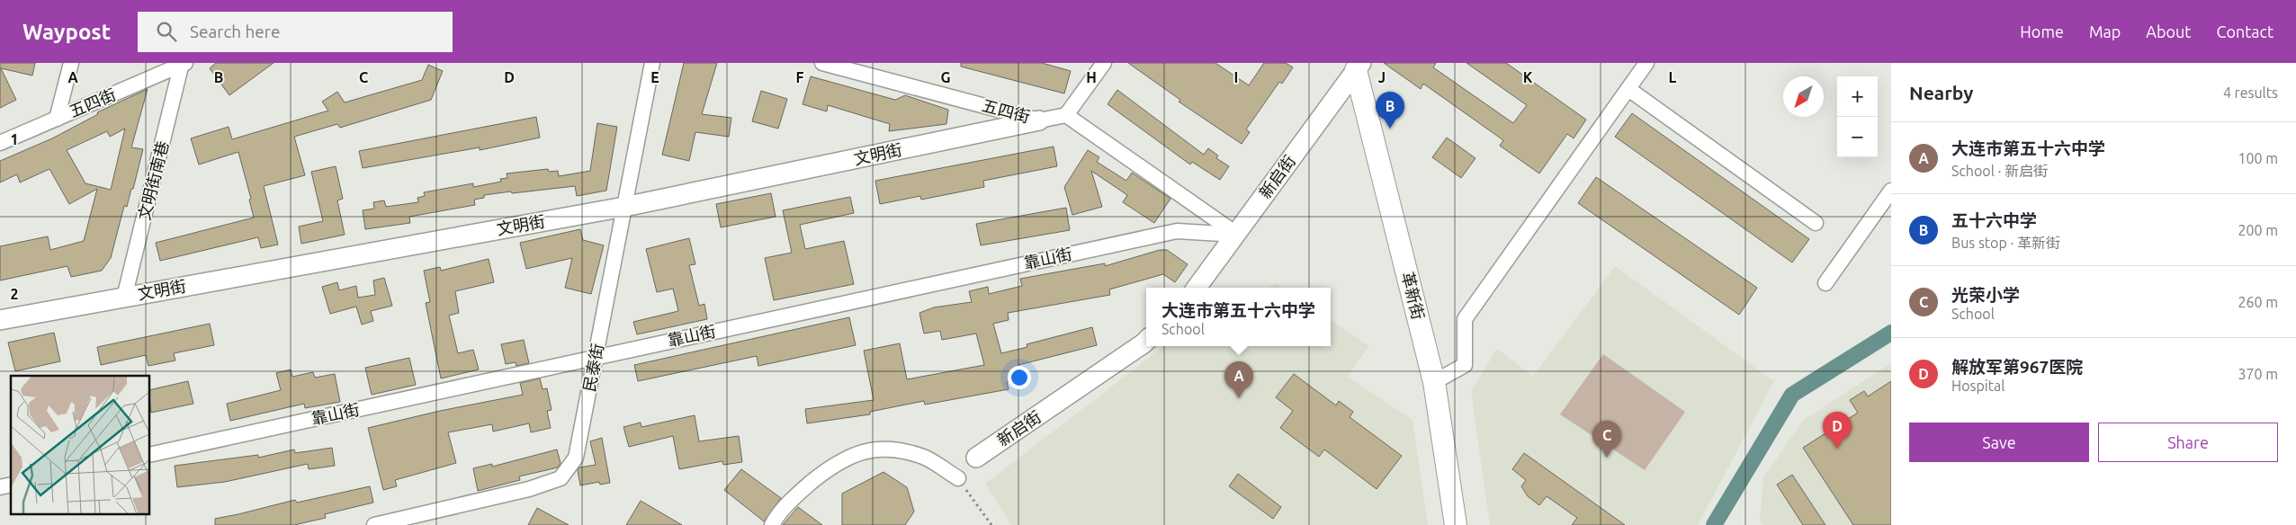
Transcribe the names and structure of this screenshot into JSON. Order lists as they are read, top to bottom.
{
  "streets": {
    "main road": ["革新街"],
    "street": [
      "五四街",
      "文明街",
      "新启街",
      "文明街南巷",
      "靠山街",
      "民泰街"
    ]
  },
  "crossings": [
    ["五四街", "文明街"],
    ["五四街", "文明街南巷"],
    ["文明街", "文明街南巷"],
    ["文明街", "民泰街"],
    ["新启街", "靠山街"],
    ["新启街", "革新街"],
    ["靠山街", "民泰街"]
  ],
  "north": "bottom left",
  "page": {
    "header": "Waypost",
    "search": "Search here",
    "nav": [
      "Home",
      "Map",
      "About",
      "Contact"
    ],
    "heading": ["Nearby", "4 results"],
    "map_buttons": ["+", "−"],
    "pins": [
      "B",
      "A",
      "D",
      "C"
    ],
    "list": [
      {
        "mark": "A",
        "name": "大连市第五十六中学",
        "note": "School · 新启街",
        "value": "100 m"
      },
      {
        "mark": "B",
        "name": "五十六中学",
        "note": "Bus stop · 革新街",
        "value": "200 m"
      },
      {
        "mark": "C",
        "name": "光荣小学",
        "note": "School",
        "value": "260 m"
      },
      {
        "mark": "D",
        "name": "解放军第967医院",
        "note": "Hospital",
        "value": "370 m"
      }
    ],
    "popup": ["大连市第五十六中学", "School"],
    "buttons": ["Save", "Share"]
  },
  "grid": {
    "columns": [
      "A",
      "B",
      "C",
      "D",
      "E",
      "F",
      "G",
      "H",
      "I",
      "J",
      "K",
      "L"
    ],
    "rows": ["1", "2"]
  }
}
